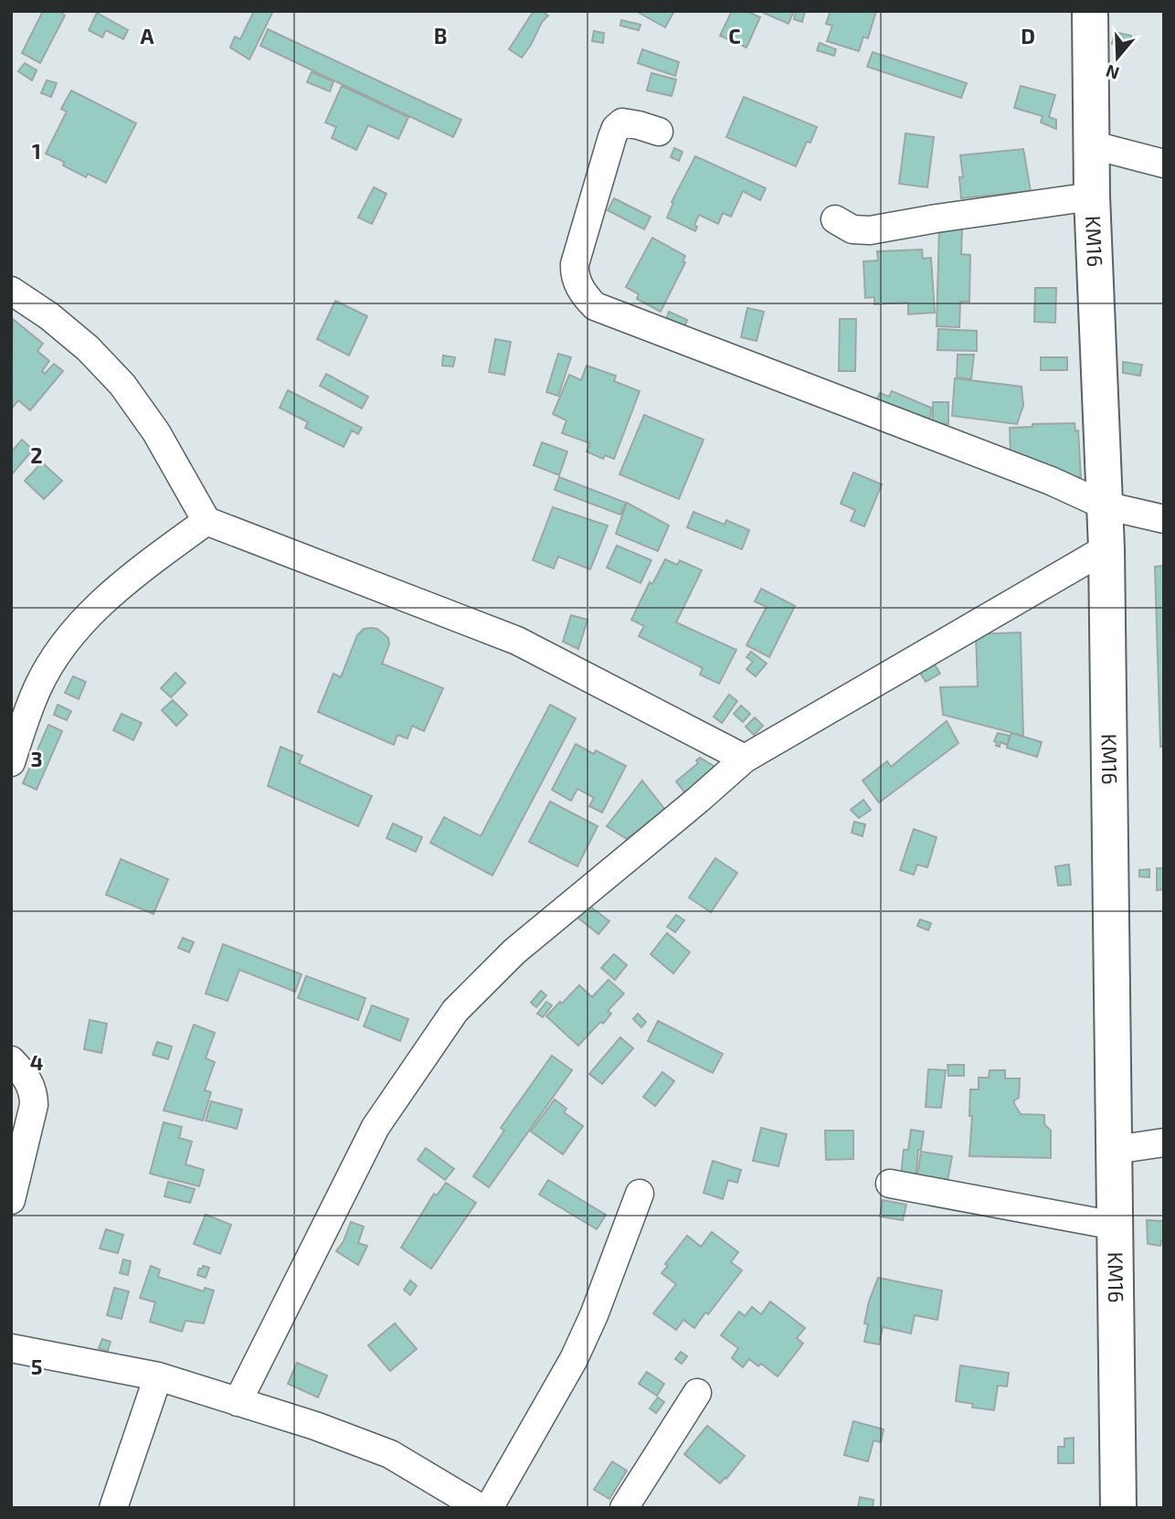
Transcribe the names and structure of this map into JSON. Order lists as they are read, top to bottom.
{
  "streets": {
    "street": ["KM16"]
  },
  "north": "bottom",
  "grid": {
    "columns": [
      "A",
      "B",
      "C",
      "D"
    ],
    "rows": [
      "1",
      "2",
      "3",
      "4",
      "5"
    ]
  }
}
